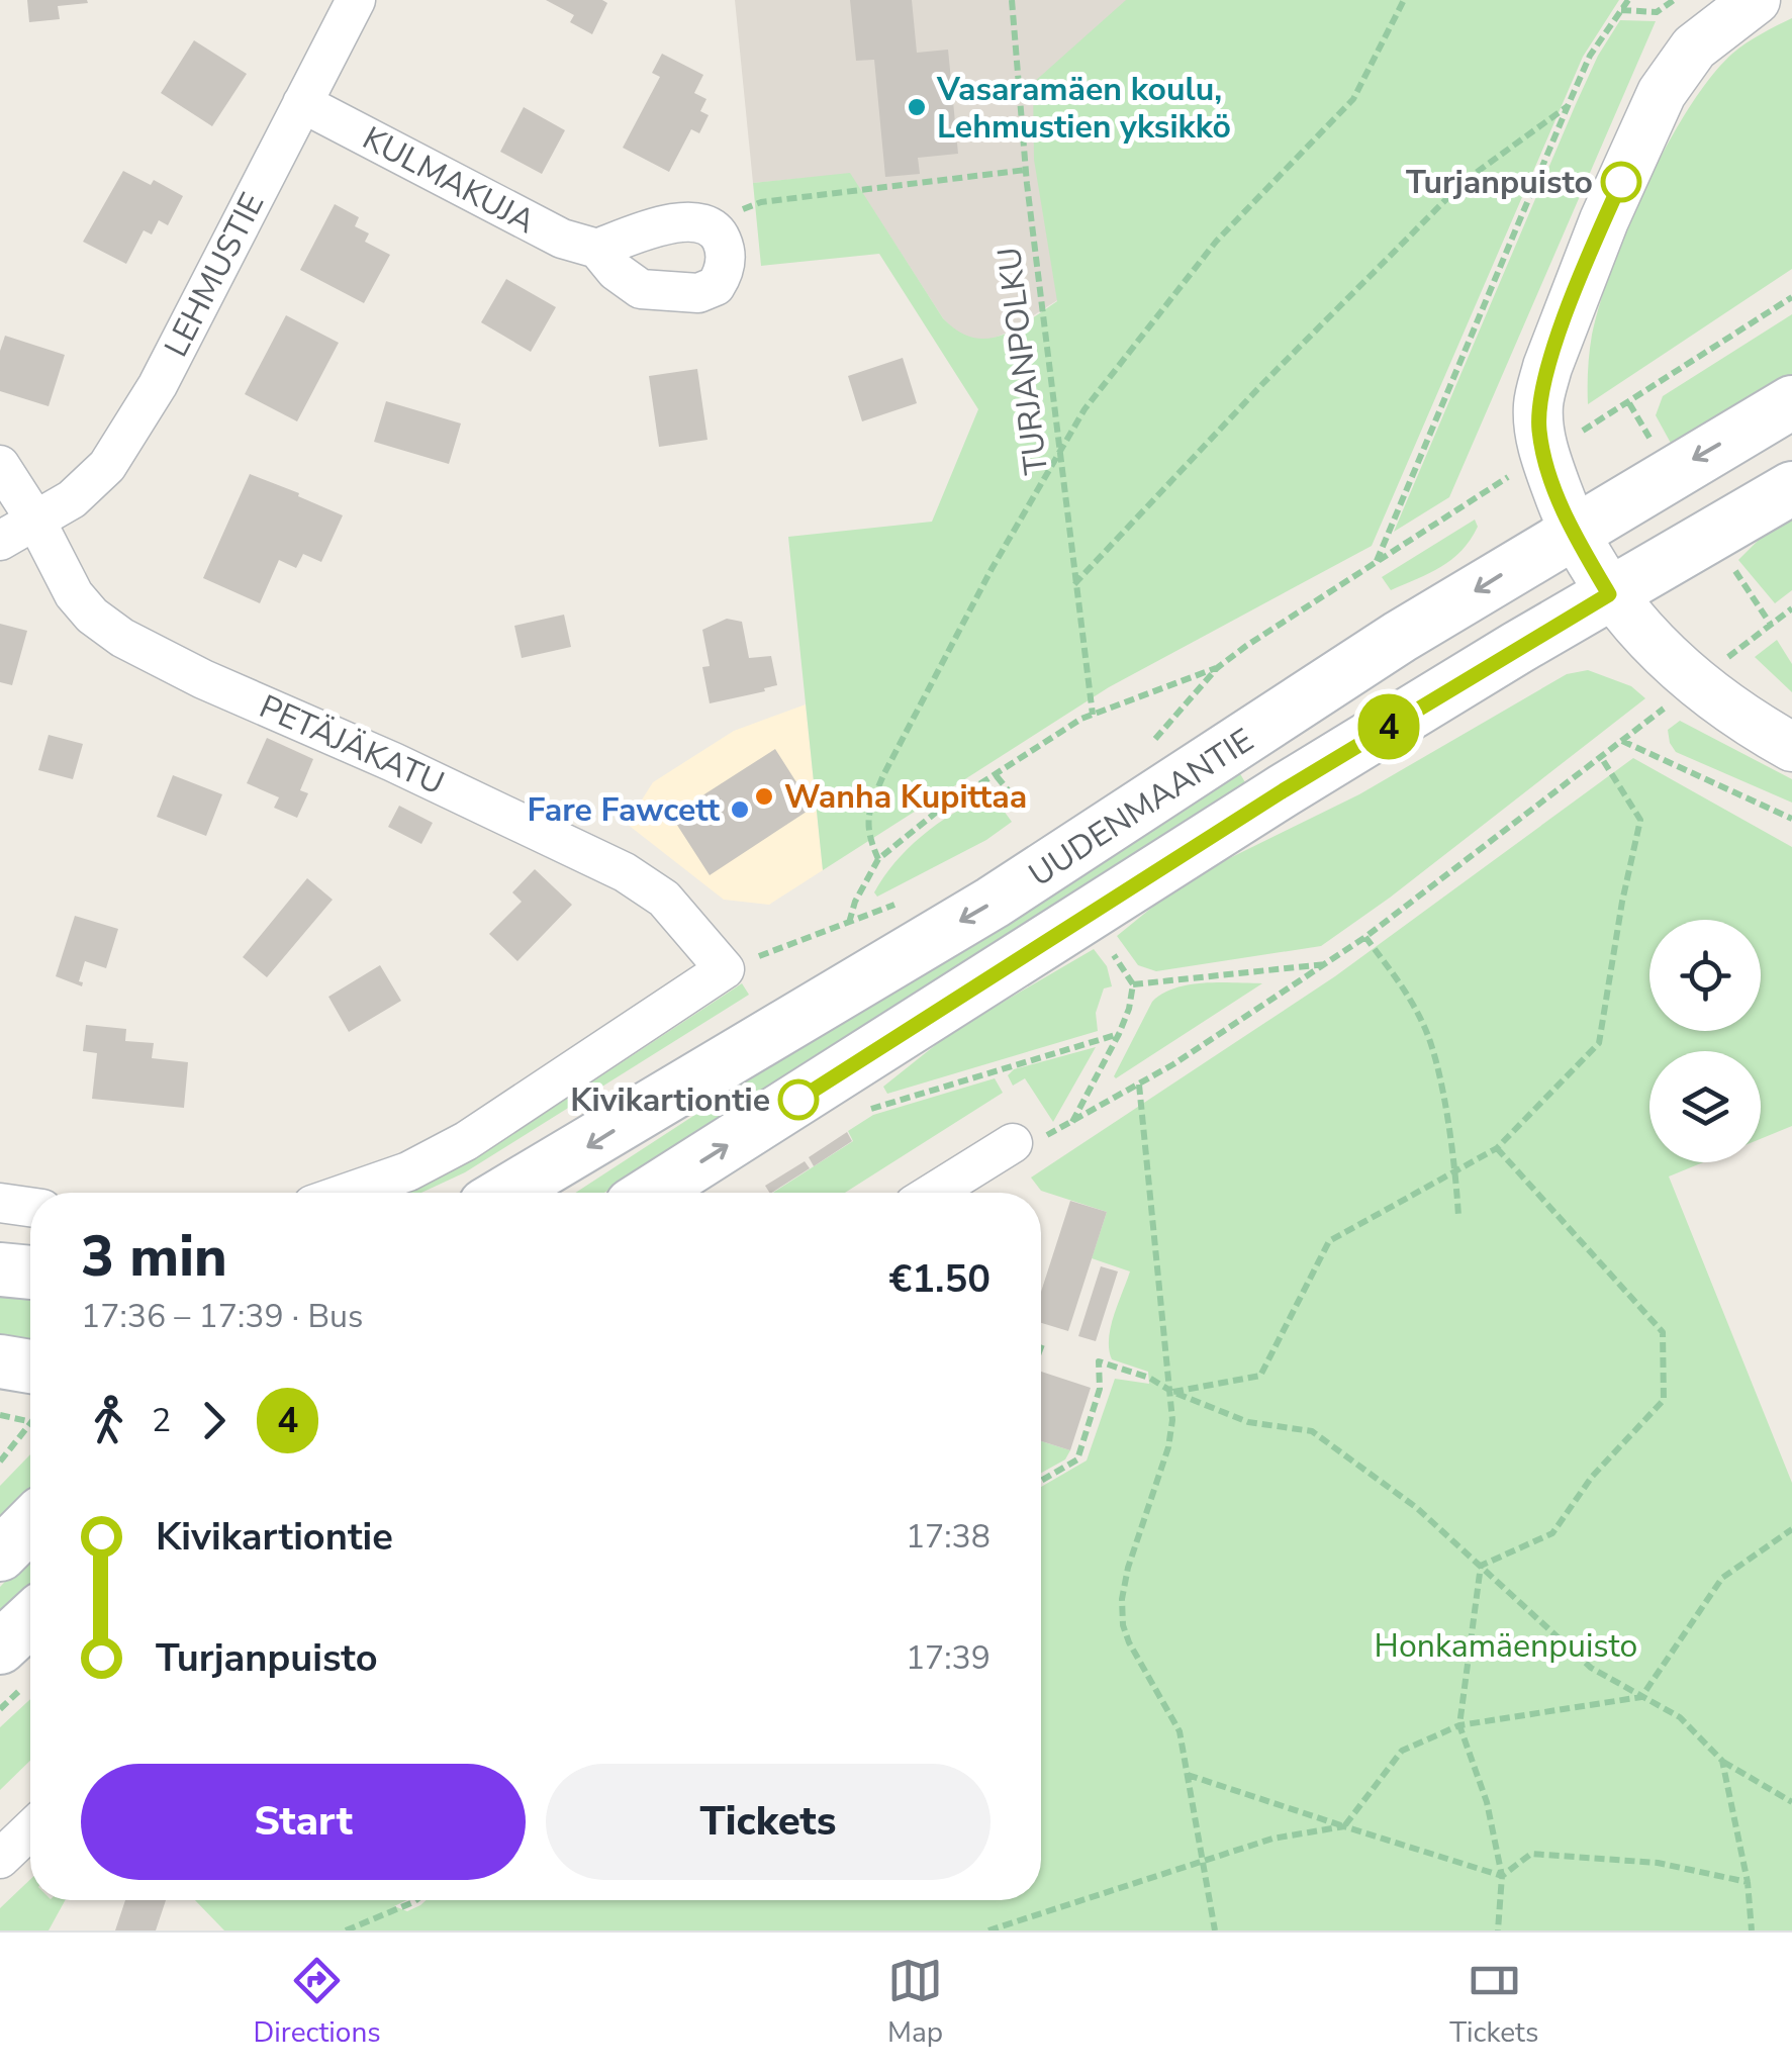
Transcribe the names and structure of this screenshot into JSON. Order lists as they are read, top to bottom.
{
  "streets": {
    "main road": ["UUDENMAANTIE"],
    "street": ["KULMAKUJA", "LEHMUSTIE", "PETÄJÄKATU"],
    "path": ["TURJANPOLKU"]
  },
  "crossings": [
    ["KULMAKUJA", "LEHMUSTIE"],
    ["LEHMUSTIE", "PETÄJÄKATU"]
  ],
  "parks": ["Honkamäenpuisto"],
  "places": [
    "Vasaramäen koulu, Lehmustien yksikkö",
    "Turjanpuisto",
    "Wanha Kupittaa",
    "Fare Fawcett",
    "Kivikartiontie"
  ],
  "lines": ["bus line 4"],
  "page": {
    "on_map": "4",
    "heading": ["3 min", "17:36 – 17:39 · Bus", "€1.50"],
    "legs": ["2", "4"],
    "list": [
      {
        "name": "Kivikartiontie",
        "value": "17:38"
      },
      {
        "name": "Turjanpuisto",
        "value": "17:39"
      }
    ],
    "buttons": ["Start", "Tickets"],
    "tabs": ["Directions", "Map", "Tickets"]
  }
}
